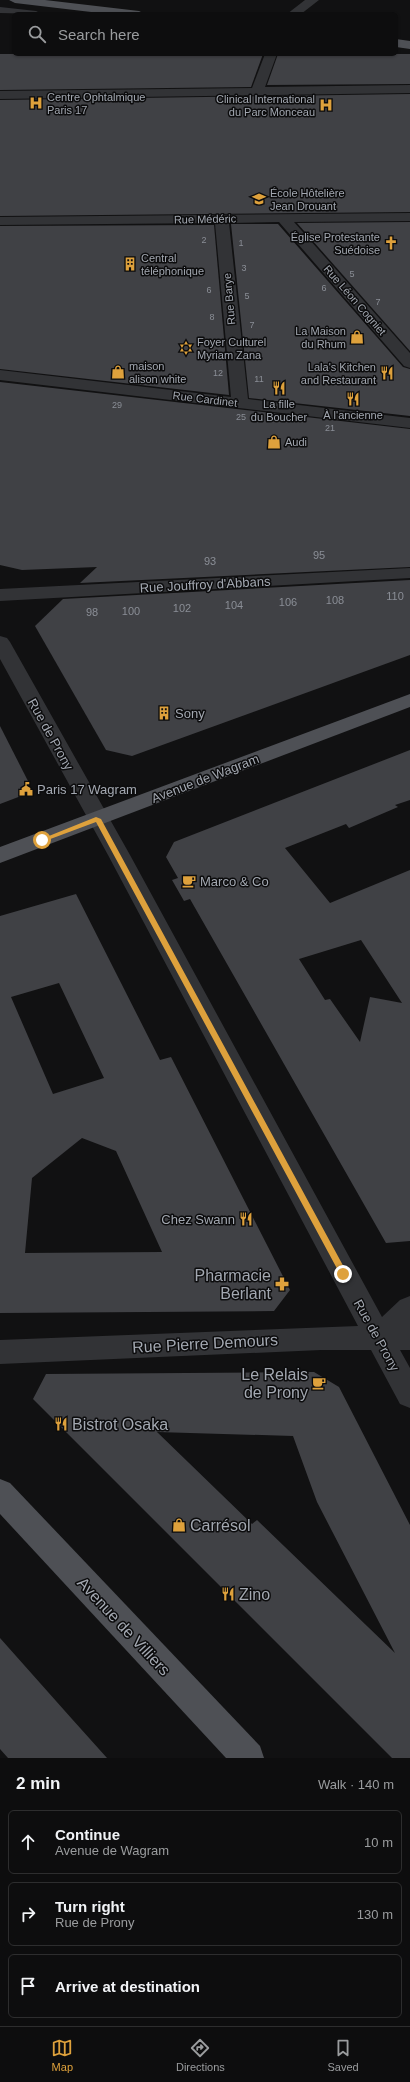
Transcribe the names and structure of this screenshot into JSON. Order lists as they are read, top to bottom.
{
  "streets": {
    "main road": ["Avenue de Wagram", "Avenue de Villiers"],
    "street": [
      "Rue Médéric",
      "Rue Barye",
      "Rue Léon Cogniet",
      "Rue Cardinet",
      "Rue Jouffroy d'Abbans",
      "Rue de Prony",
      "Rue Pierre Demours"
    ]
  },
  "crossings": [
    ["Rue Médéric", "Rue Barye"],
    ["Rue Médéric", "Rue Léon Cogniet"],
    ["Rue Barye", "Rue Cardinet"],
    ["Rue de Prony", "Avenue de Wagram"],
    ["Rue de Prony", "Rue Pierre Demours"]
  ],
  "places": {
    "hospital": ["Centre Ophtalmique Paris 17", "Clinical International du Parc Monceau"],
    "school or university": ["École Hôtelière Jean Drouant"],
    "church": ["Église Protestante Suédoise"],
    "building": ["Central téléphonique", "Sony"],
    "shop": [
      "La Maison du Rhum",
      "maison alison white",
      "Audi",
      "Carrésol"
    ],
    "synagogue": ["Foyer Culturel Myriam Zana"],
    "restaurant": [
      "Lala's Kitchen and Restaurant",
      "La fille du Boucher",
      "À l'ancienne",
      "Chez Swann",
      "Bistrot Osaka",
      "Zino"
    ],
    "public building": ["Paris 17 Wagram"],
    "cafe": ["Marco & Co", "Le Relais de Prony"],
    "pharmacy": ["Pharmacie Berlant"]
  },
  "house_numbers": [
    "2",
    "1",
    "3",
    "5",
    "6",
    "6",
    "5",
    "7",
    "8",
    "7",
    "12",
    "11",
    "29",
    "25",
    "21",
    "95",
    "93",
    "110",
    "108",
    "106",
    "104",
    "102",
    "100",
    "98"
  ],
  "page": {
    "search": "Search here",
    "heading": ["2 min", "Walk · 140 m"],
    "list": [
      ["Continue", "Avenue de Wagram", "10 m"],
      ["Turn right", "Rue de Prony", "130 m"],
      "Arrive at destination"
    ],
    "nav": ["Map", "Directions", "Saved"]
  }
}
